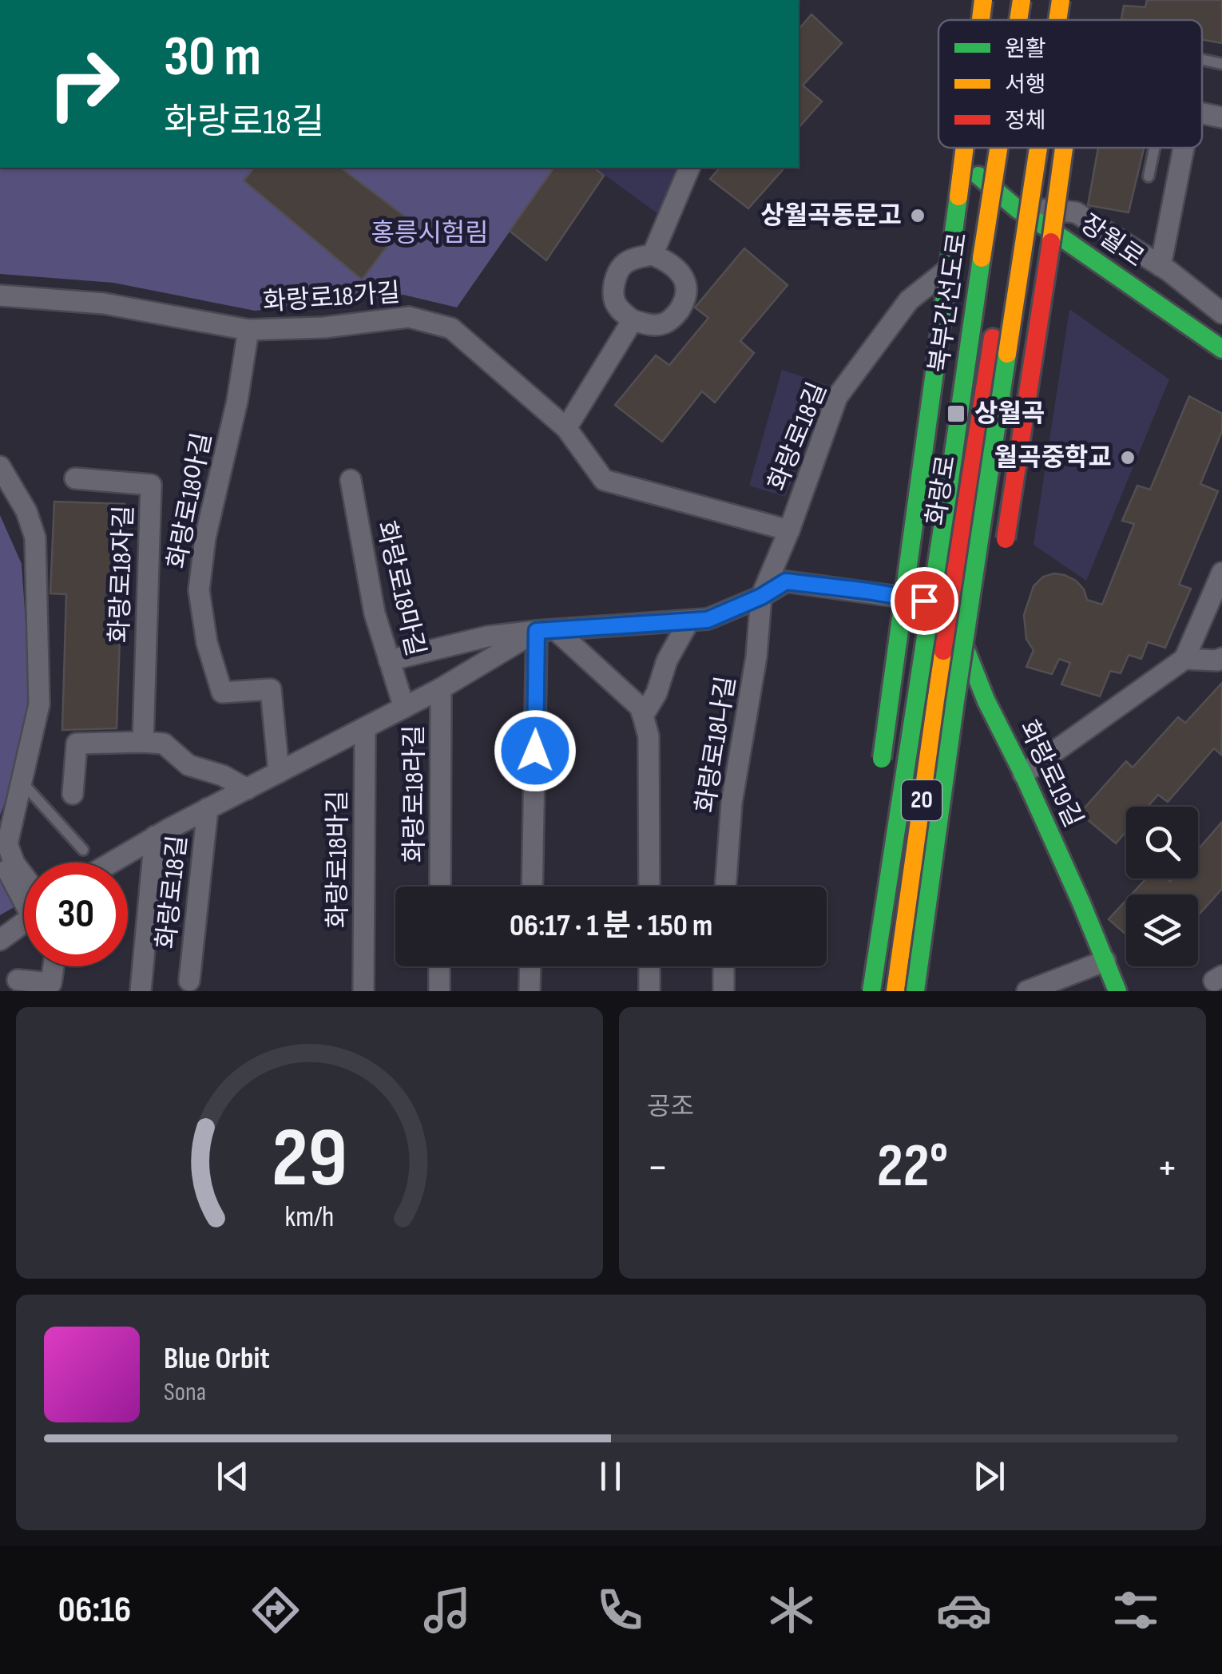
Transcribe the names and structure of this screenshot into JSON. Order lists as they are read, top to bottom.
{
  "streets": {
    "main road": [
      "장월로",
      "북부간선도로",
      "화랑로",
      "화랑로19길",
      "20"
    ],
    "street": [
      "화랑로18가길",
      "화랑로18길",
      "화랑로18아길",
      "화랑로18자길",
      "화랑로18마길",
      "화랑로18나길",
      "화랑로18라길",
      "화랑로18바길"
    ]
  },
  "crossings": [
    ["장월로", "화랑로"],
    ["화랑로18가길", "화랑로18길"],
    ["화랑로18가길", "화랑로18아길"],
    ["화랑로18길", "화랑로"],
    ["화랑로18길", "화랑로18아길"],
    ["화랑로18길", "화랑로18마길"],
    ["화랑로18길", "화랑로18나길"],
    ["화랑로18길", "화랑로18라길"],
    ["화랑로18길", "화랑로18바길"],
    ["화랑로", "화랑로19길"]
  ],
  "parks": ["홍릉시험림"],
  "places": {
    "other": ["상월곡동문고", "월곡중학교"],
    "transit": ["상월곡"]
  },
  "legend": ["원활", "서행", "정체"],
  "page": {
    "turn": ["30 m", "화랑로18길"],
    "limit": "30",
    "trip": "06:17 · 1 분 · 150 m",
    "tile": "공조",
    "heat": ["−", "22°", "+"],
    "song": ["Blue Orbit", "Sona"],
    "tabs": "06:16",
    "gauge": ["29", "km/h"]
  }
}
